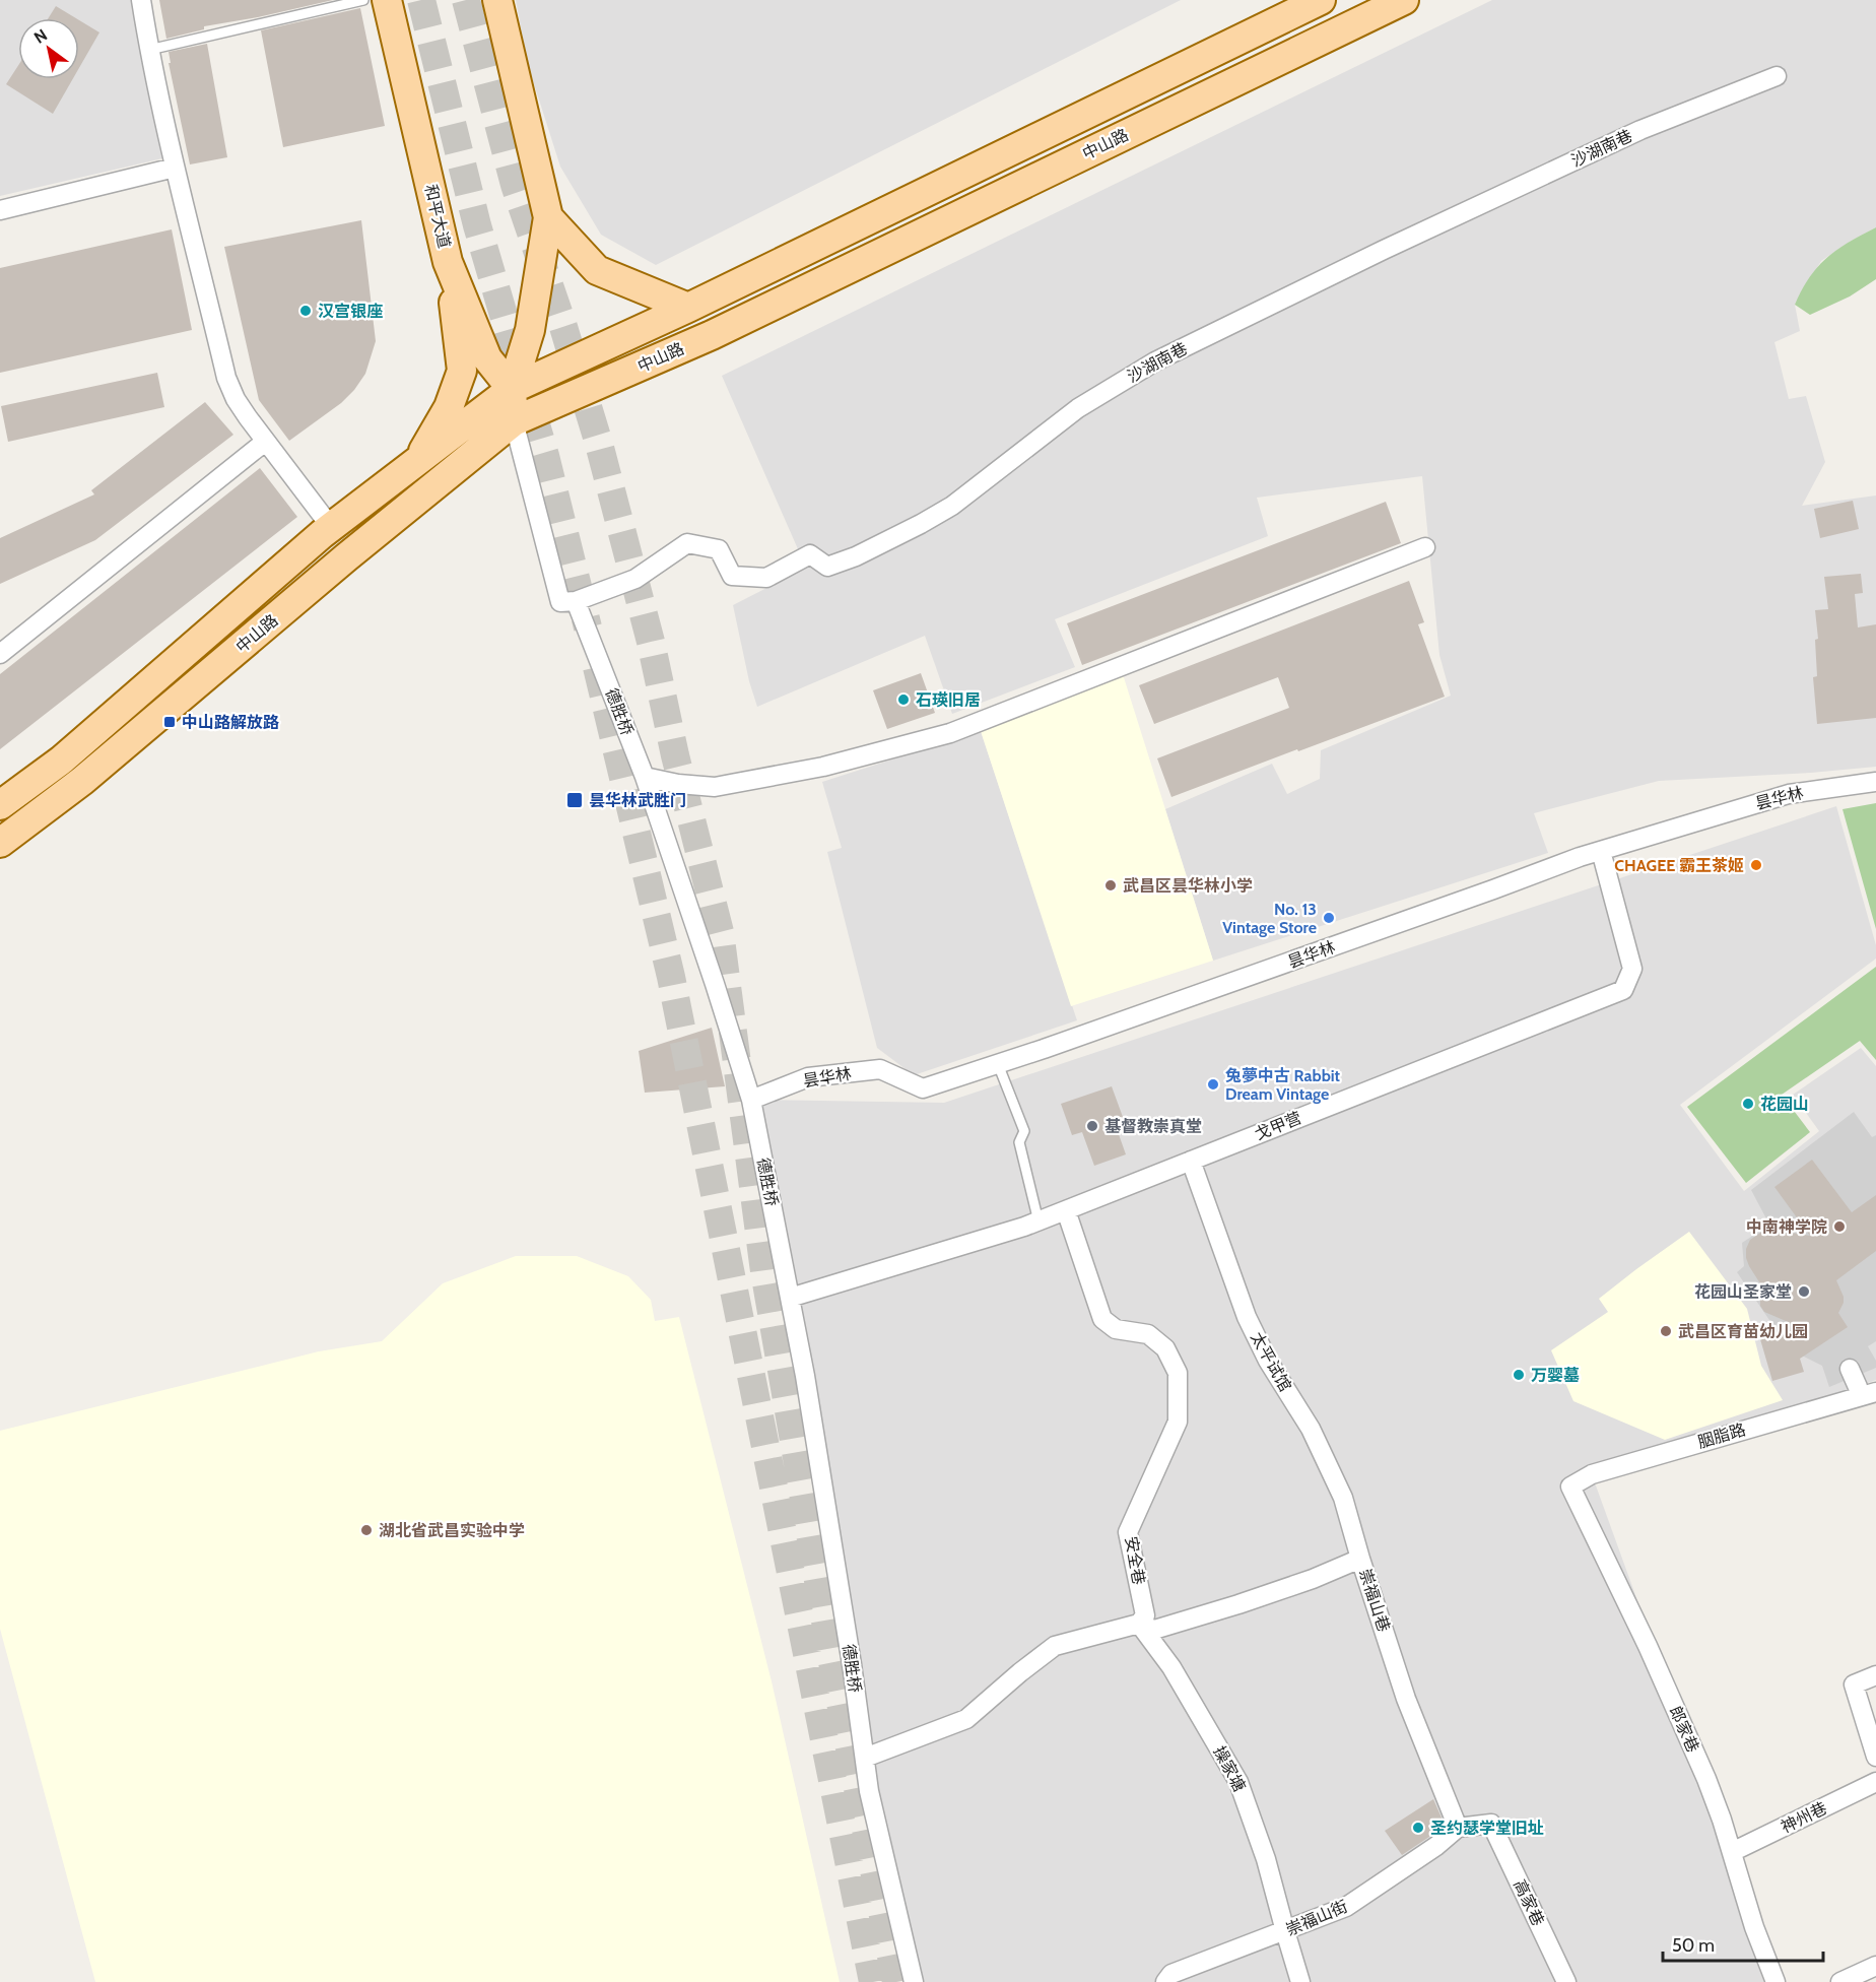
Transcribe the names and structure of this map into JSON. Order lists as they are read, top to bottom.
{
  "streets": {
    "main road": ["中山路", "和平大道"],
    "street": [
      "沙湖南巷",
      "德胜桥",
      "昙华林",
      "戈甲营",
      "太平试馆",
      "胭脂路",
      "安全巷",
      "崇福山巷",
      "郎家巷",
      "操家塘",
      "神州巷",
      "高家巷",
      "崇福山街"
    ]
  },
  "crossings": [
    ["中山路", "和平大道"],
    ["沙湖南巷", "德胜桥"],
    ["德胜桥", "昙华林"],
    ["德胜桥", "戈甲营"],
    ["昙华林", "戈甲营"],
    ["戈甲营", "太平试馆"],
    ["戈甲营", "安全巷"],
    ["太平试馆", "崇福山巷"],
    ["胭脂路", "郎家巷"],
    ["安全巷", "崇福山巷"],
    ["安全巷", "操家塘"],
    ["崇福山巷", "操家塘"],
    ["崇福山巷", "高家巷"],
    ["崇福山巷", "崇福山街"],
    ["郎家巷", "神州巷"],
    ["操家塘", "崇福山街"],
    ["高家巷", "崇福山街"]
  ],
  "places": {
    "other": [
      "汉宫银座",
      "石瑛旧居",
      "CHAGEE 霸王茶姬",
      "武昌区昙华林小学",
      "No. 13 Vintage Store",
      "兔夢中古 Rabbit Dream Vintage",
      "花园山",
      "基督教崇真堂",
      "中南神学院",
      "花园山圣家堂",
      "武昌区育苗幼儿园",
      "万婴墓",
      "湖北省武昌实验中学",
      "圣约瑟学堂旧址"
    ],
    "transit": ["中山路解放路", "昙华林武胜门"]
  },
  "scale_bar": "50 m",
  "north": "top left"
}
